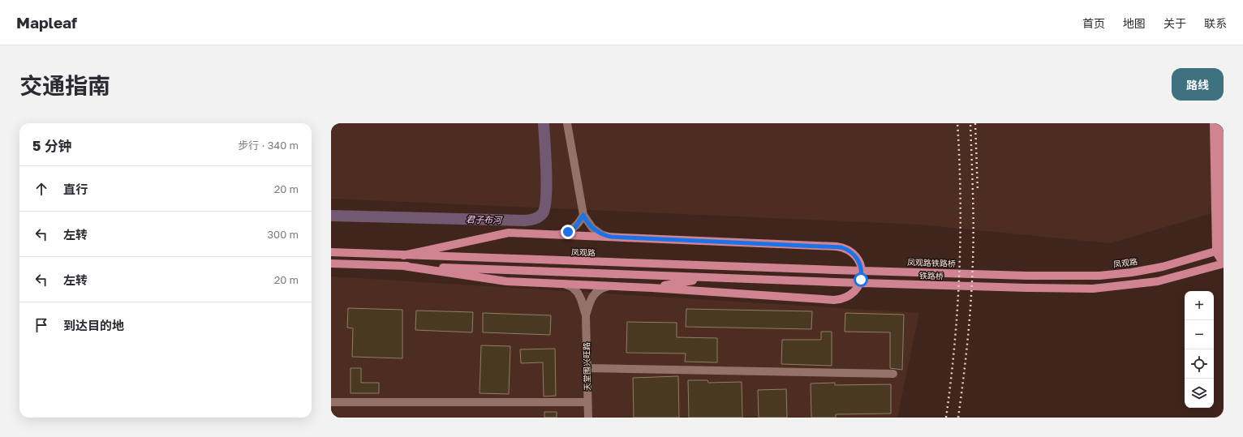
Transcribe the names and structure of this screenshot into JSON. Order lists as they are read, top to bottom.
{
  "streets": {
    "main road": ["凤观路", "凤观路铁路桥", "铁路桥"],
    "street": ["天堂围兴旺路"]
  },
  "crossings": [
    ["凤观路", "凤观路铁路桥"]
  ],
  "water": ["君子布河"],
  "page": {
    "header": "Mapleaf",
    "nav": [
      "首页",
      "地图",
      "关于",
      "联系"
    ],
    "title": "交通指南",
    "buttons": "路线",
    "heading": ["5 分钟", "步行 · 340 m"],
    "list": [
      ["直行", "20 m"],
      ["左转", "300 m"],
      ["左转", "20 m"],
      "到达目的地"
    ],
    "map_buttons": ["+", "−"]
  }
}
